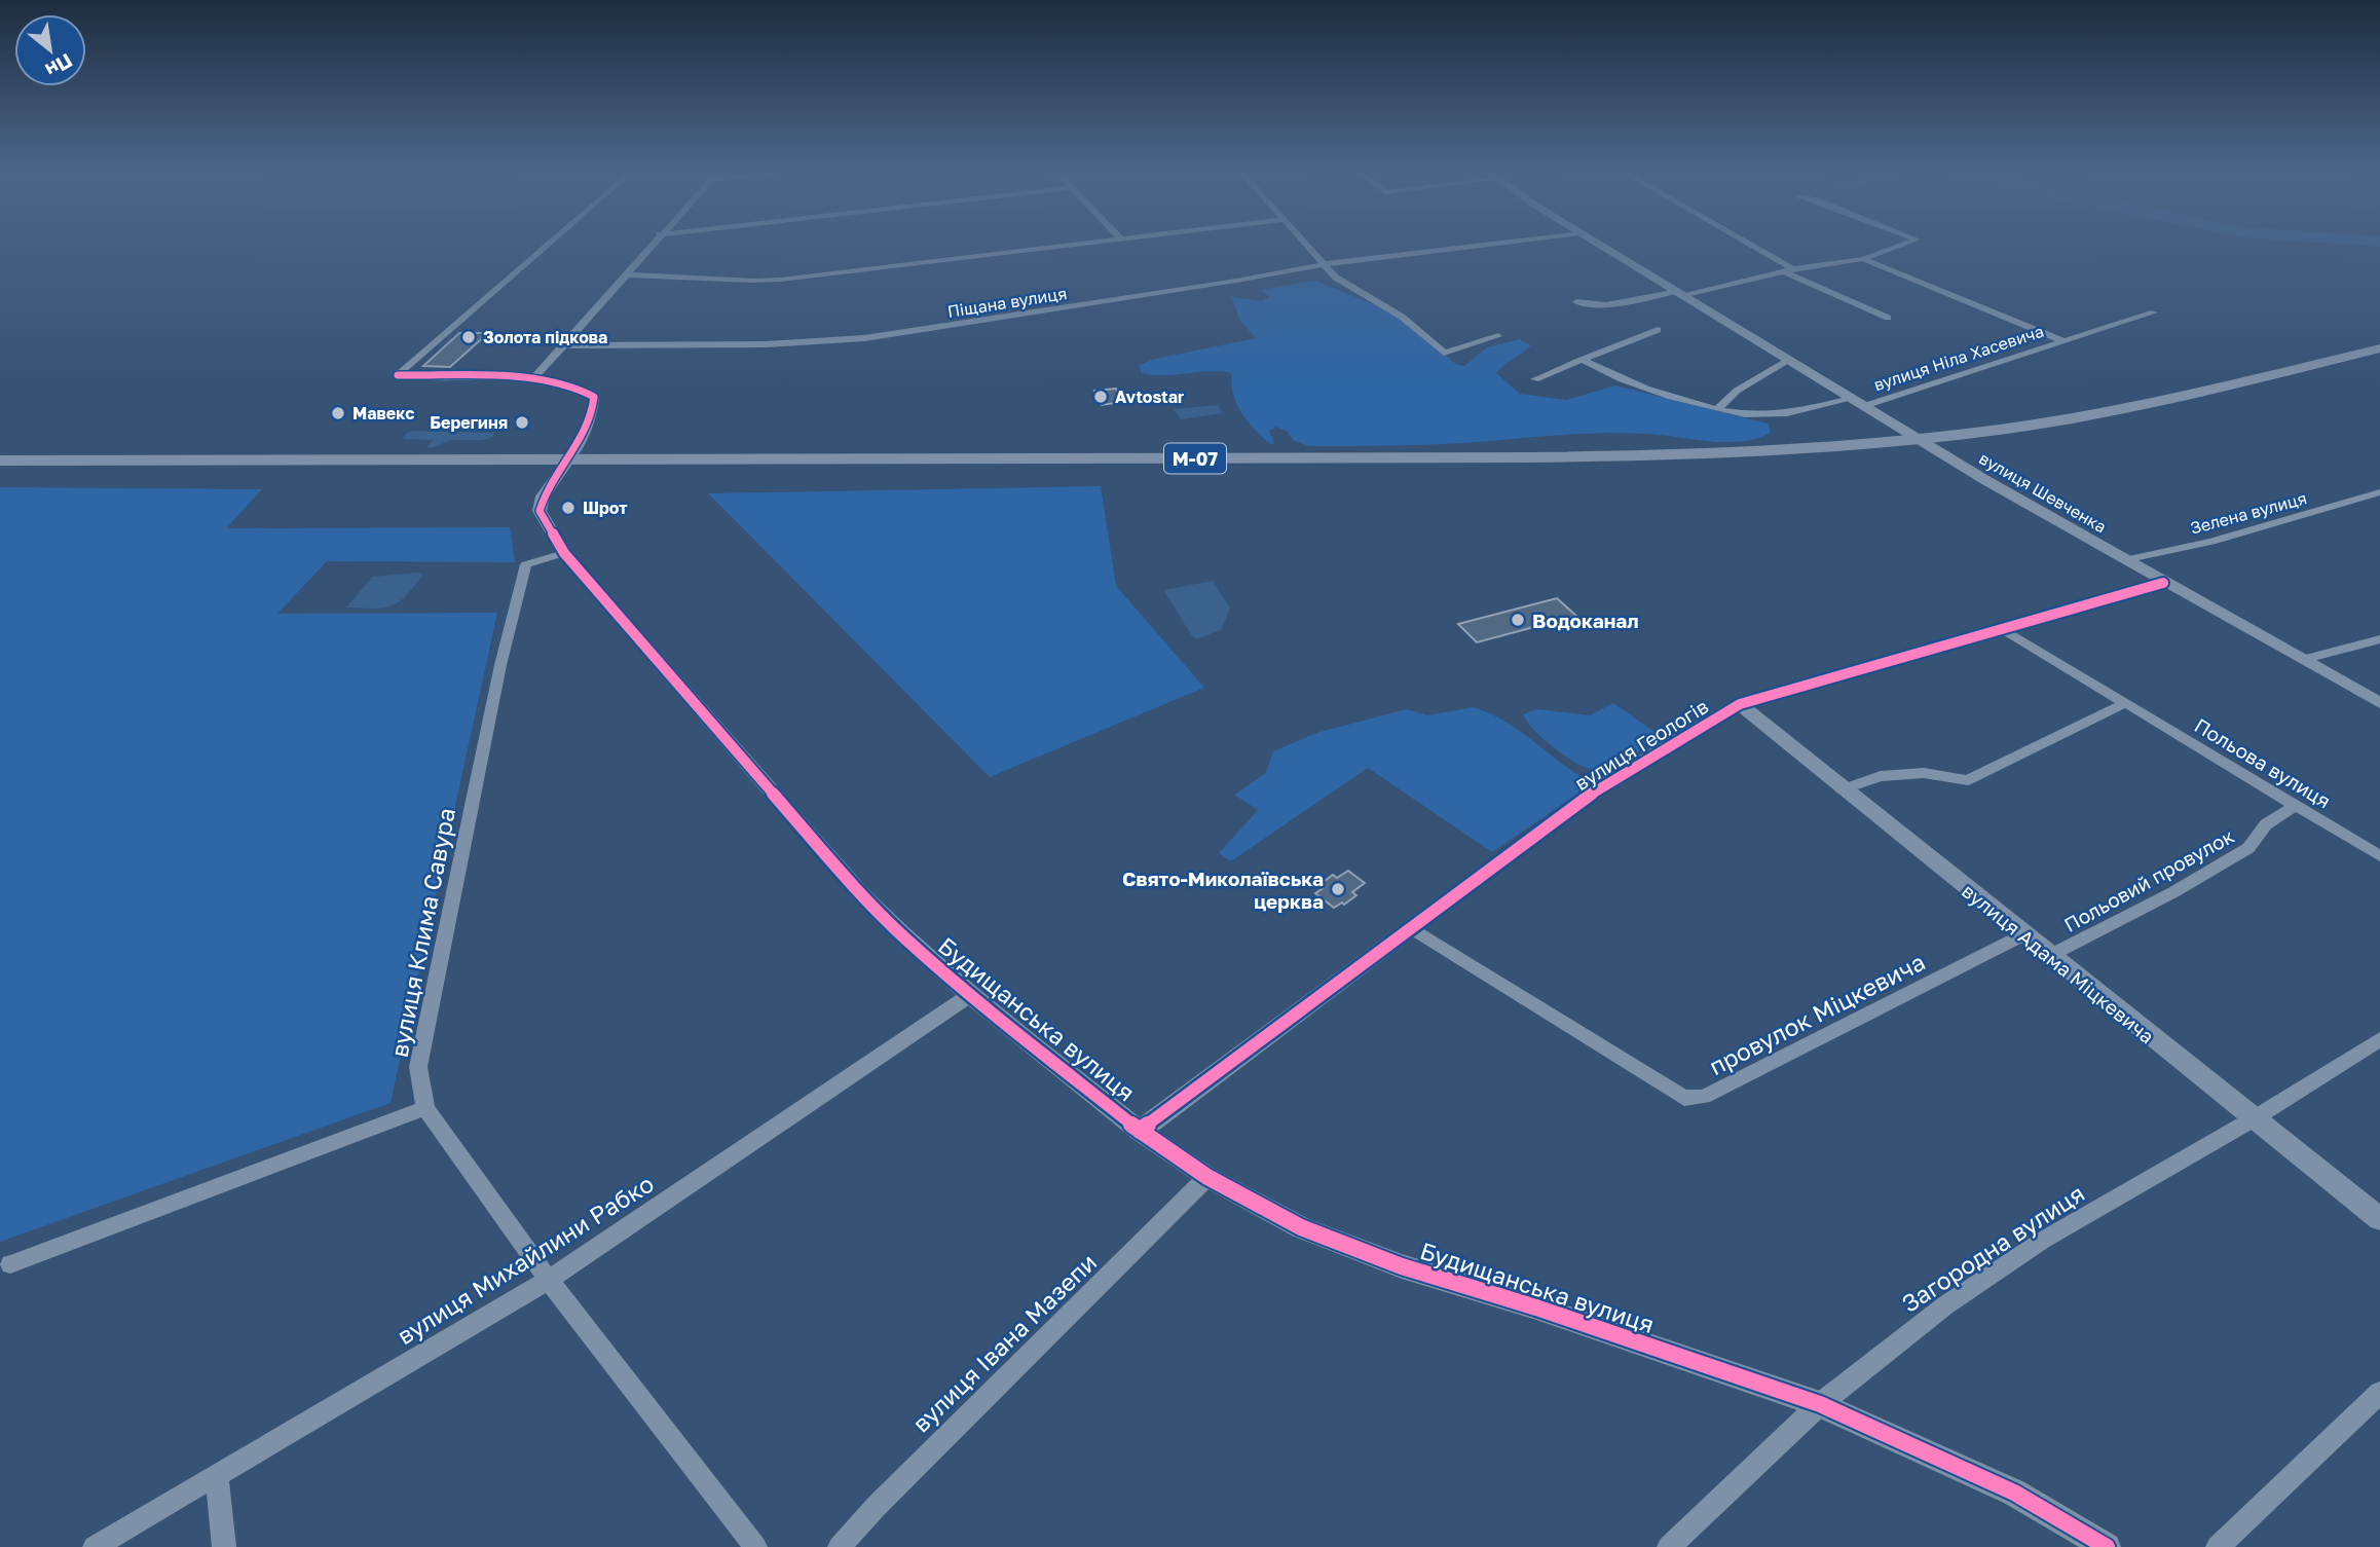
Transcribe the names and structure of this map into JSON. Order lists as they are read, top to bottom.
{
  "streets": {
    "highway": ["М-07"],
    "street": [
      "Піщана вулиця",
      "вулиця Ніла Хасевича",
      "вулиця Шевченка",
      "Зелена вулиця",
      "вулиця Геологів",
      "Польова вулиця",
      "Польовий провулок",
      "вулиця Клима Савура",
      "вулиця Адама Міцкевича",
      "провулок Міцкевича",
      "Будищанська вулиця",
      "Загородна вулиця",
      "вулиця Михайлини Рабко",
      "вулиця Івана Мазепи"
    ]
  },
  "crossings": [
    ["вулиця Ніла Хасевича", "вулиця Шевченка"],
    ["М-07", "вулиця Шевченка"],
    ["М-07", "Будищанська вулиця"],
    ["вулиця Шевченка", "Зелена вулиця"],
    ["вулиця Шевченка", "вулиця Геологів"],
    ["вулиця Геологів", "Польова вулиця"],
    ["вулиця Геологів", "вулиця Адама Міцкевича"],
    ["вулиця Геологів", "провулок Міцкевича"],
    ["вулиця Геологів", "Будищанська вулиця"],
    ["Польова вулиця", "Польовий провулок"],
    ["Польовий провулок", "вулиця Адама Міцкевича"],
    ["вулиця Клима Савура", "Будищанська вулиця"],
    ["вулиця Клима Савура", "вулиця Михайлини Рабко"],
    ["вулиця Адама Міцкевича", "провулок Міцкевича"],
    ["вулиця Адама Міцкевича", "Загородна вулиця"],
    ["Будищанська вулиця", "Загородна вулиця"],
    ["Будищанська вулиця", "вулиця Михайлини Рабко"],
    ["Будищанська вулиця", "вулиця Івана Мазепи"]
  ],
  "places": [
    "Золота підкова",
    "Avtostar",
    "Мавекс",
    "Берегиня",
    "Шрот",
    "Водоканал",
    "Свято-Миколаївська церква"
  ],
  "north": "bottom right"
}
